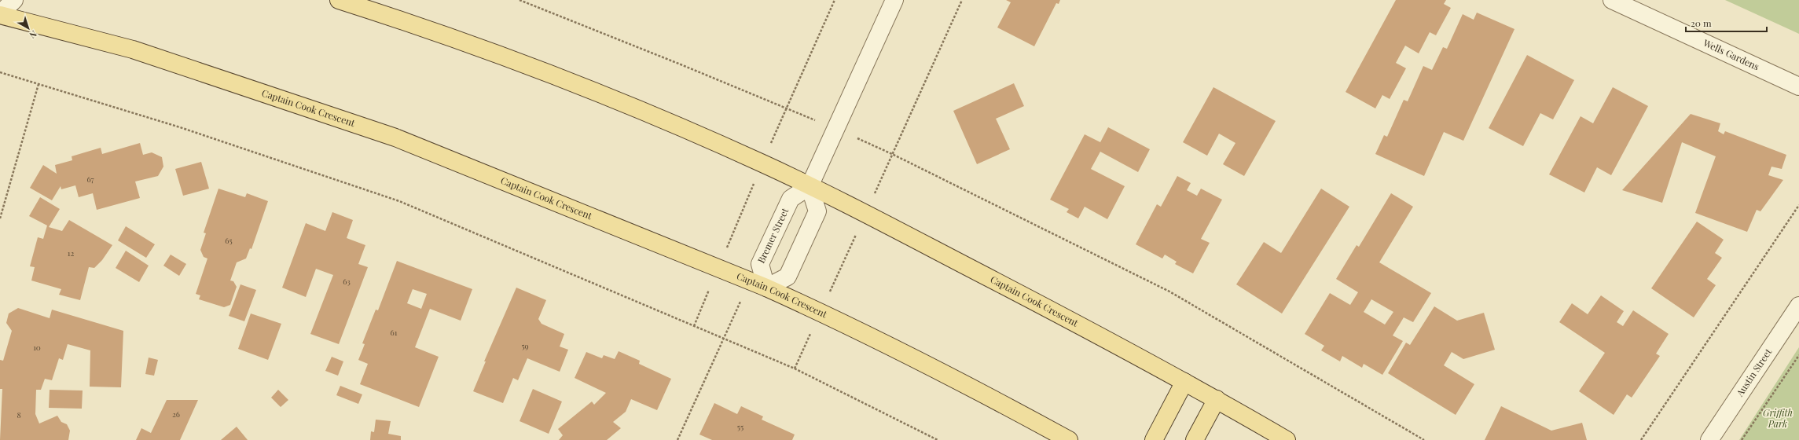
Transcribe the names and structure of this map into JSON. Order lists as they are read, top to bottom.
{
  "streets": {
    "main road": ["Captain Cook Crescent"],
    "street": ["Wells Gardens", "Bremer Street", "Austin Street"]
  },
  "crossings": [
    ["Captain Cook Crescent", "Bremer Street"]
  ],
  "parks": ["Griffith Park"],
  "house_numbers": [
    "67",
    "65",
    "12",
    "63",
    "61",
    "59",
    "10",
    "26",
    "8",
    "55"
  ],
  "scale_bar": "20 m",
  "north": "bottom right"
}
